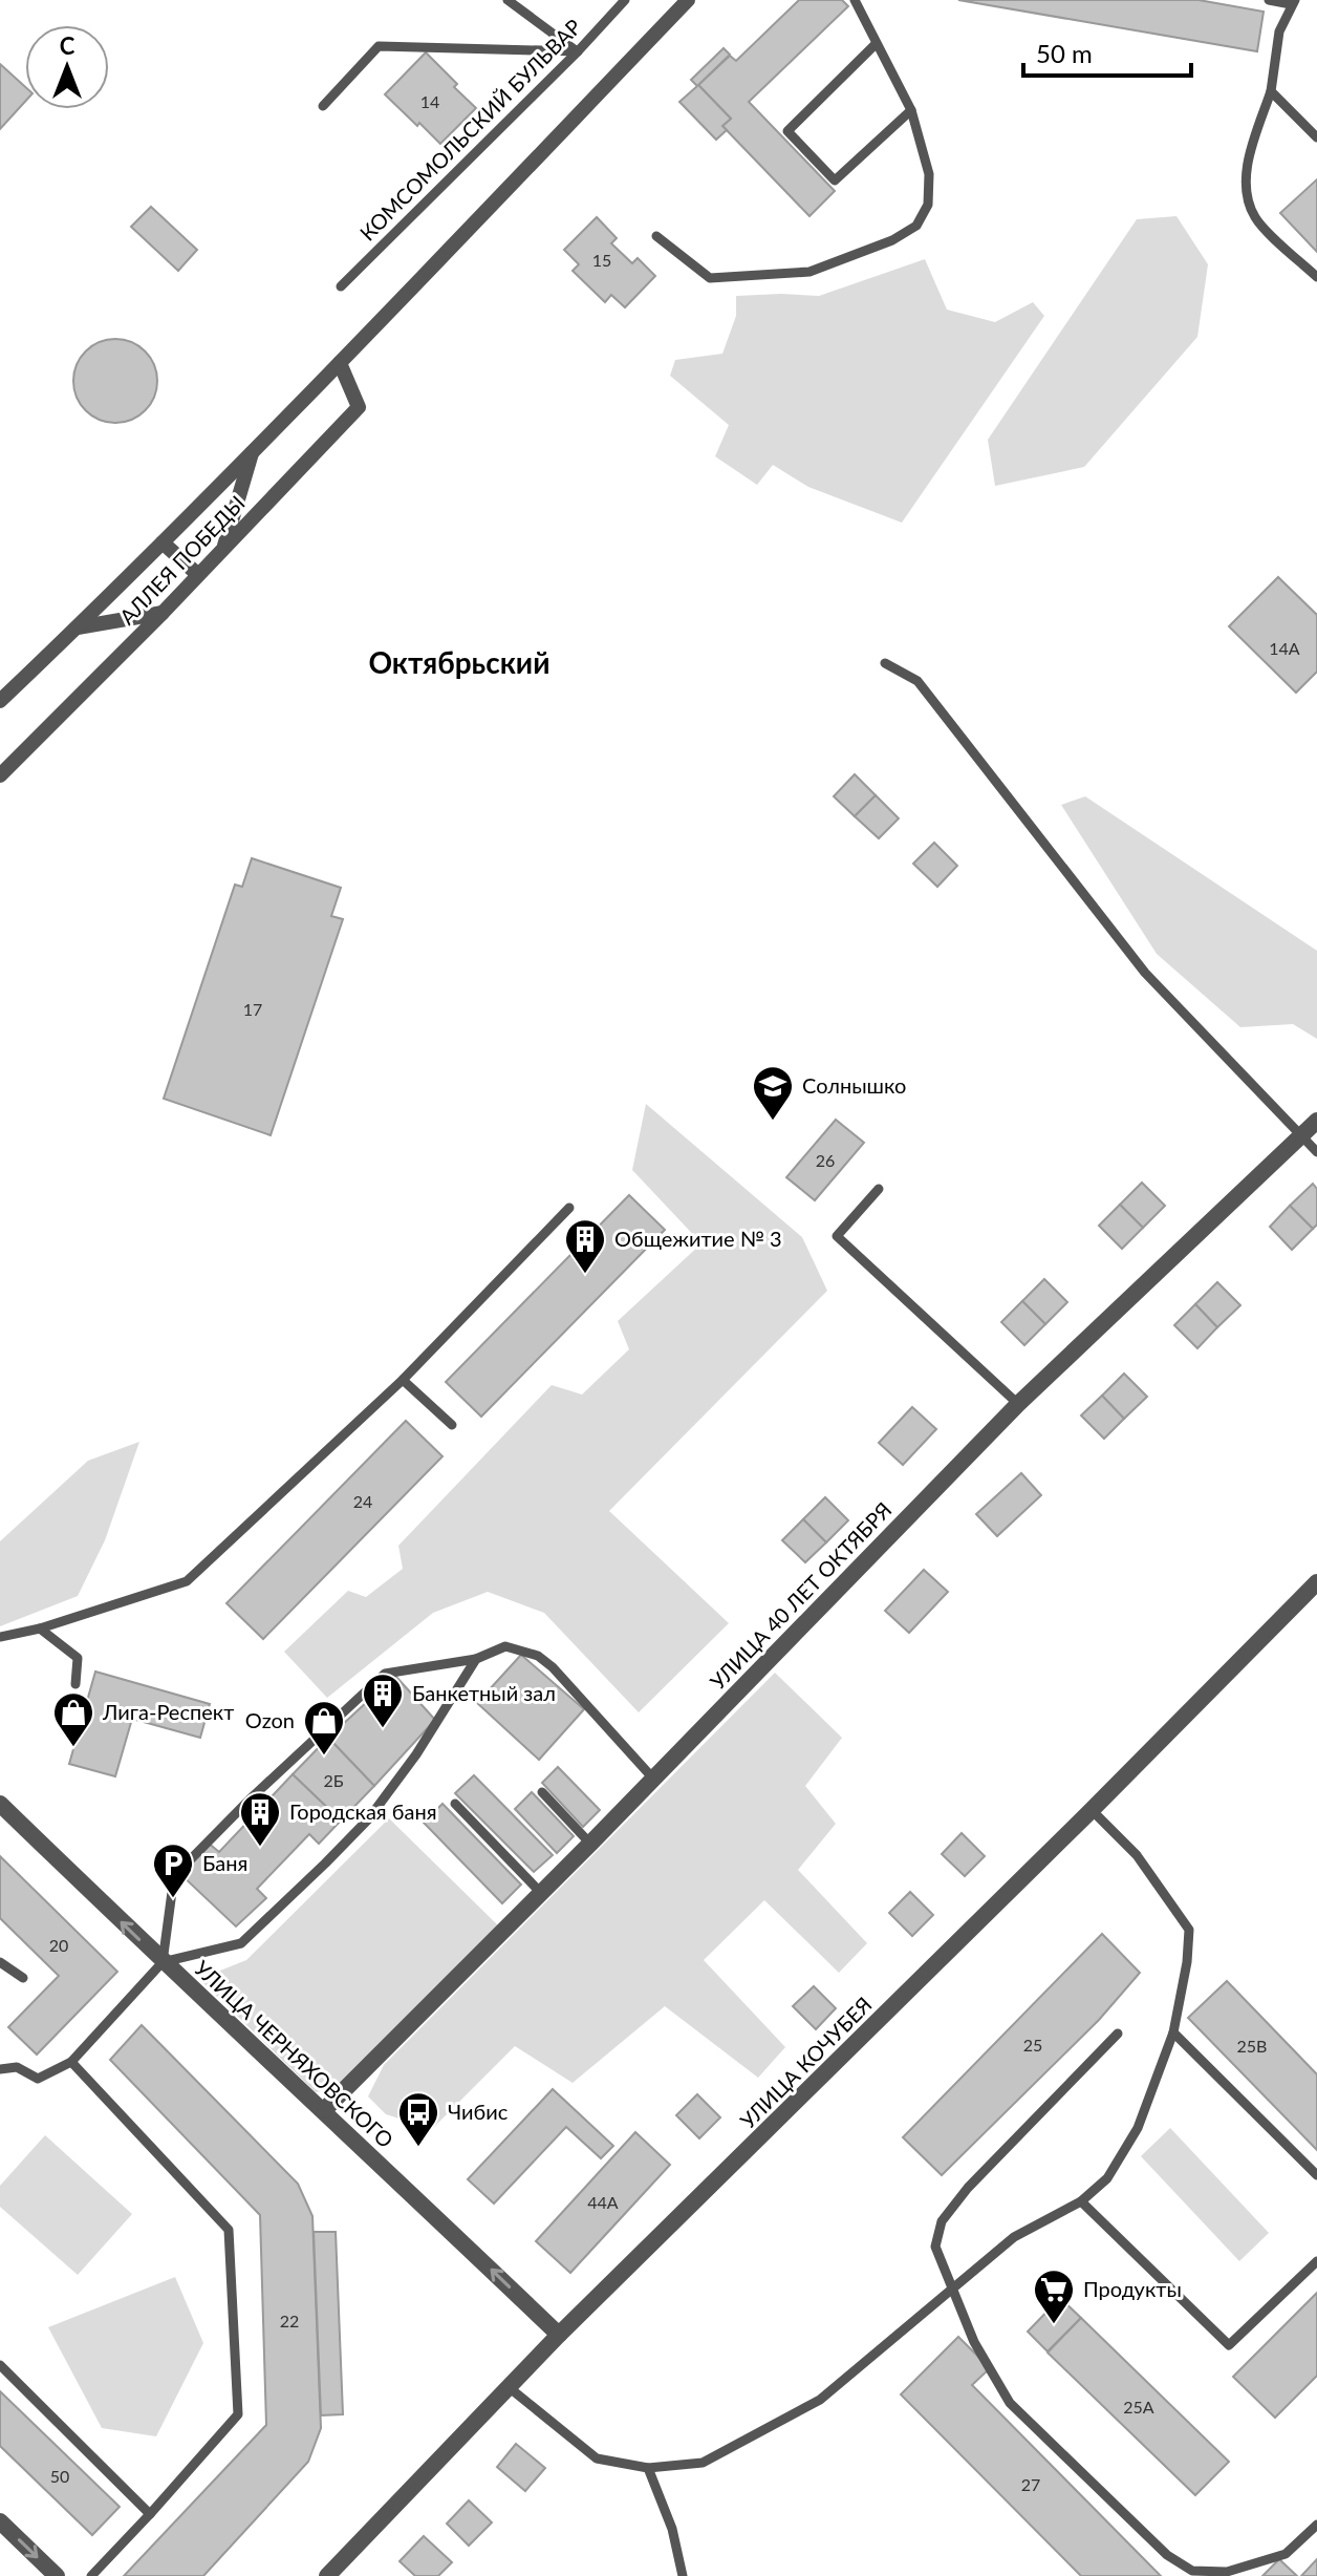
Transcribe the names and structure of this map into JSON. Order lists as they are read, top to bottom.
{
  "streets": {
    "street": [
      "АЛЛЕЯ ПОБЕДЫ",
      "УЛИЦА 40 ЛЕТ ОКТЯБРЯ",
      "УЛИЦА ЧЕРНЯХОВСКОГО",
      "УЛИЦА КОЧУБЕЯ"
    ],
    "lane": ["КОМСОМОЛЬСКИЙ БУЛЬВАР"]
  },
  "crossings": [
    ["УЛИЦА 40 ЛЕТ ОКТЯБРЯ", "УЛИЦА ЧЕРНЯХОВСКОГО"],
    ["УЛИЦА ЧЕРНЯХОВСКОГО", "УЛИЦА КОЧУБЕЯ"]
  ],
  "one_way": ["УЛИЦА ЧЕРНЯХОВСКОГО"],
  "districts": ["Октябрьский"],
  "places": {
    "school or university": ["Солнышко"],
    "building": ["Общежитие № 3", "Банкетный зал", "Городская баня"],
    "shop": ["Лига-Респект", "Ozon"],
    "parking": ["Баня"],
    "bus stop": ["Чибис"],
    "supermarket": ["Продукты"]
  },
  "house_numbers": [
    "14",
    "15",
    "14А",
    "17",
    "26",
    "24",
    "2Б",
    "20",
    "25",
    "25В",
    "44А",
    "22",
    "25А",
    "50",
    "27"
  ],
  "scale_bar": "50 m",
  "north": "top"
}
